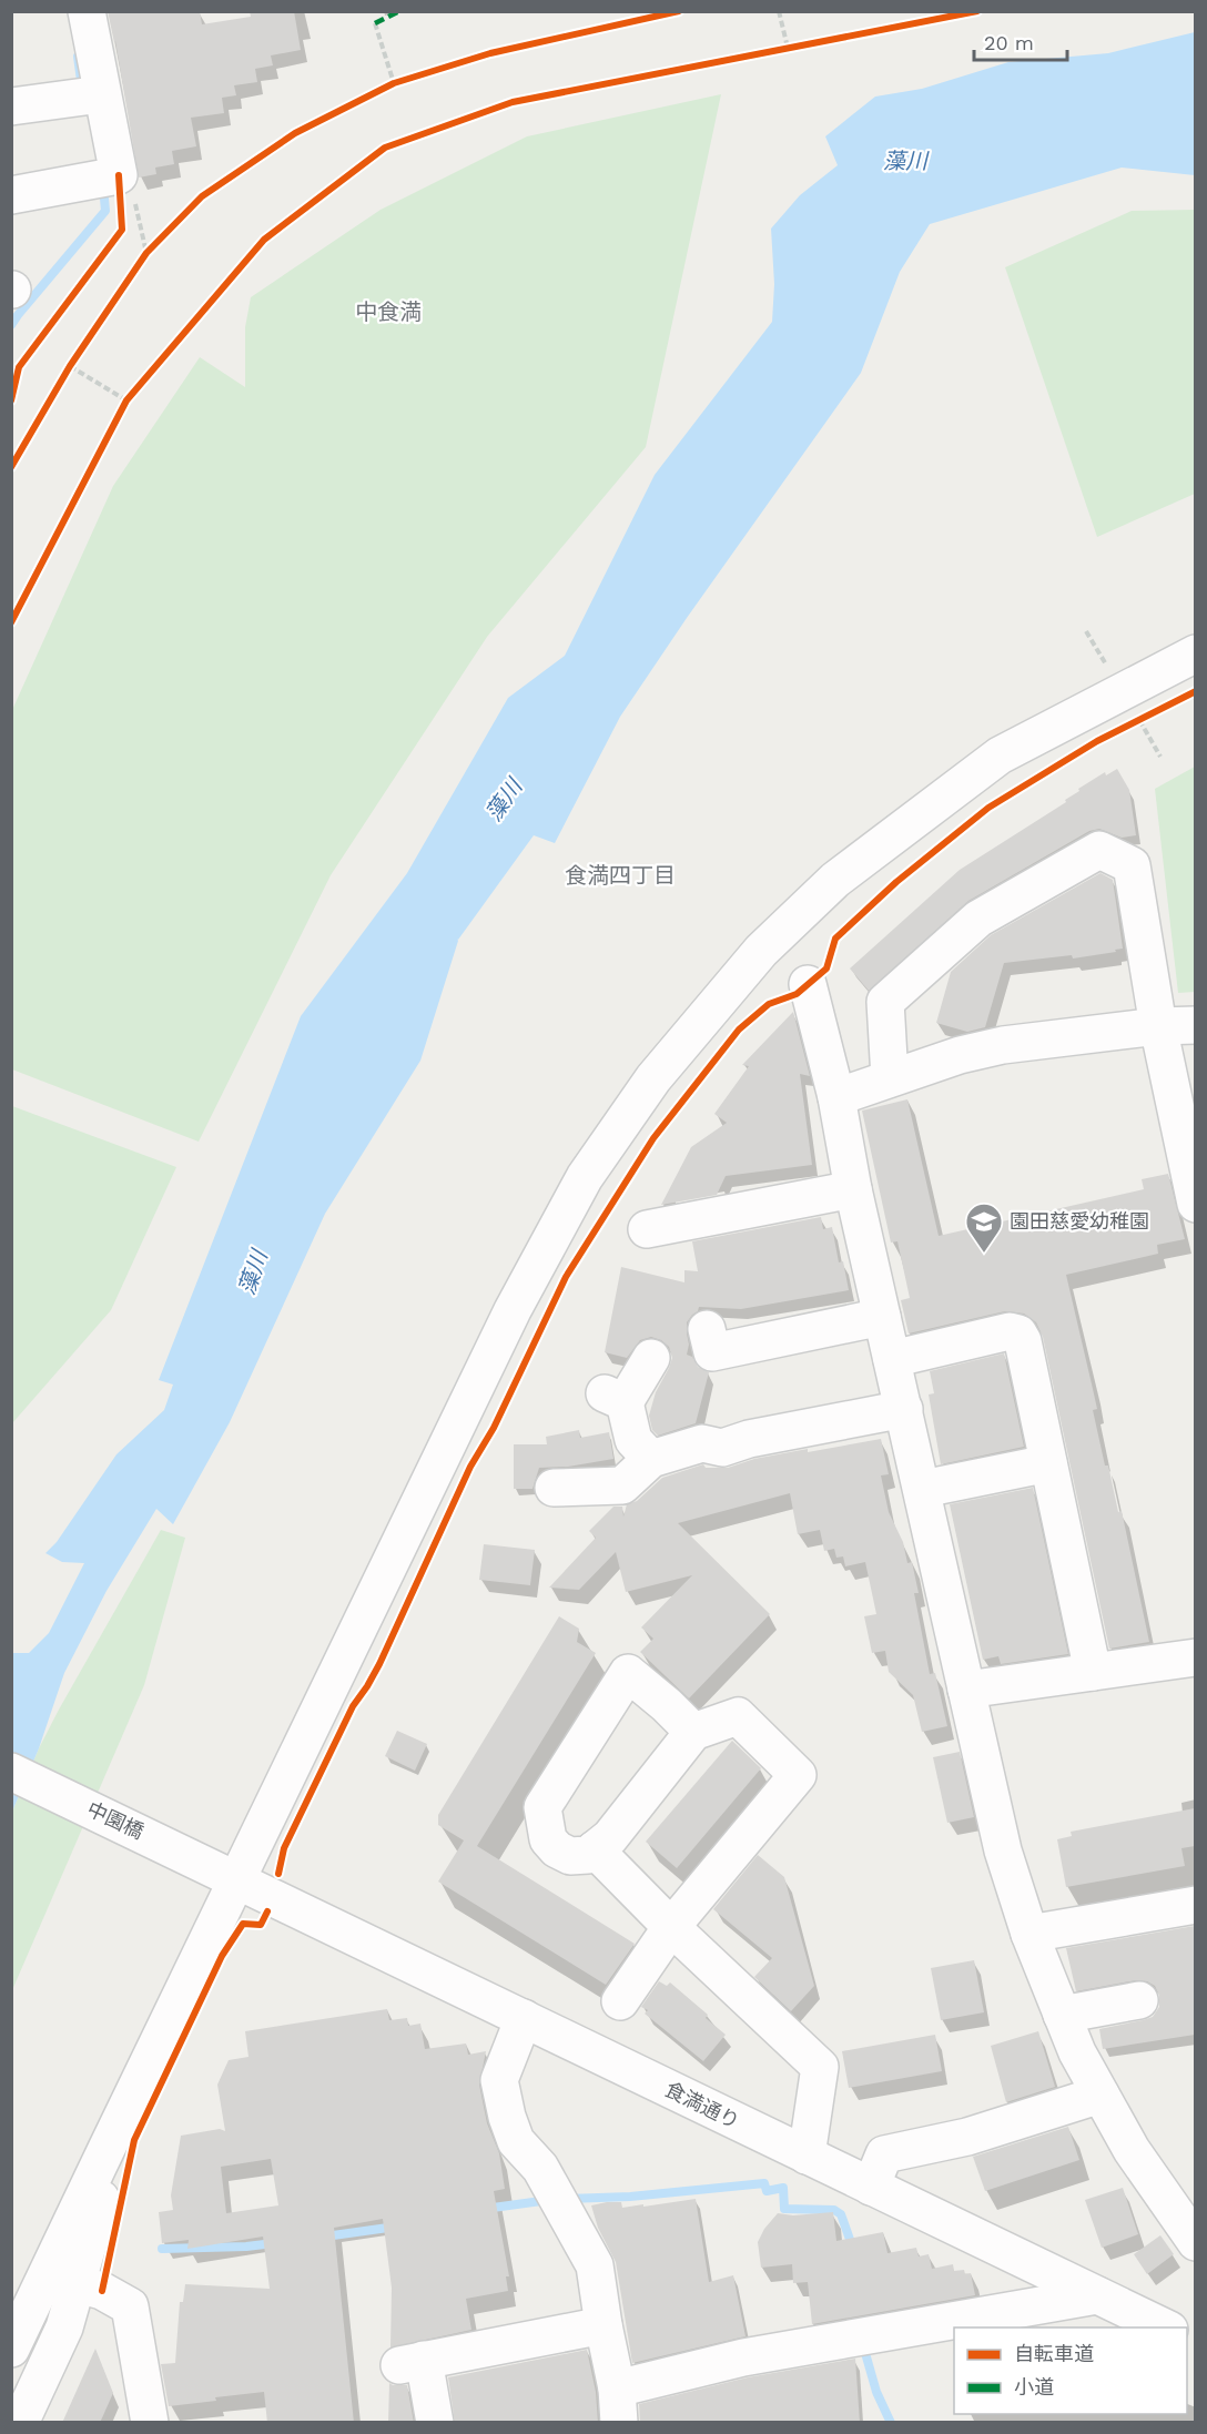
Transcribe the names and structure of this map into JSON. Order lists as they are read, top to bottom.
{
  "streets": {
    "street": ["中園橋", "食満通り"]
  },
  "crossings": [
    ["中園橋", "食満通り"]
  ],
  "districts": ["中食満", "食満四丁目"],
  "water": ["藻川"],
  "places": {
    "school or university": ["園田慈愛幼稚園"]
  },
  "legend": ["自転車道", "小道"],
  "scale_bar": "20 m"
}
